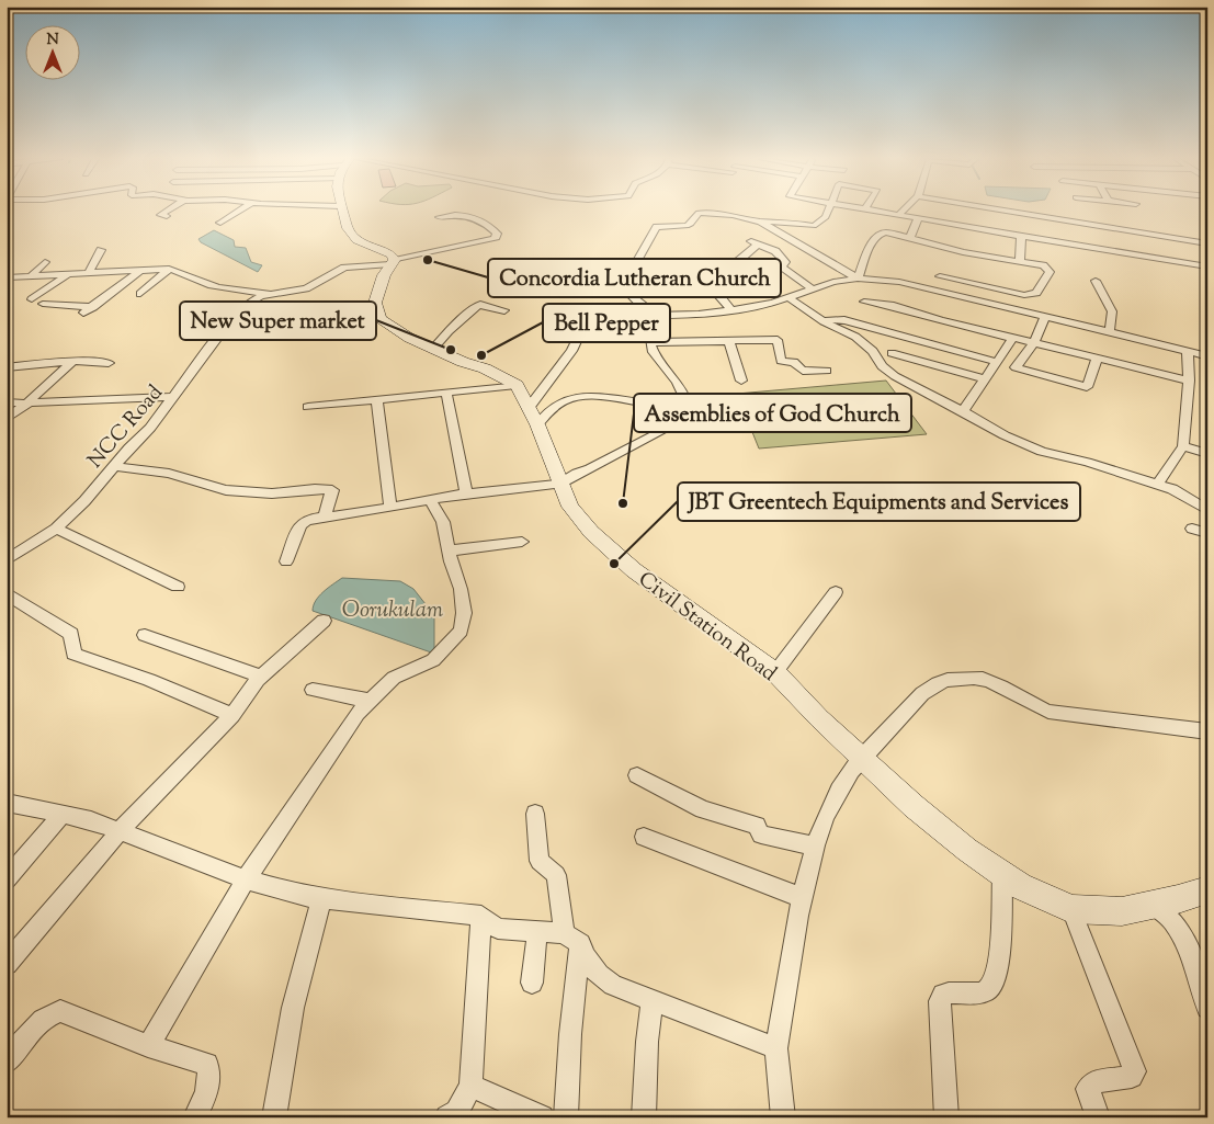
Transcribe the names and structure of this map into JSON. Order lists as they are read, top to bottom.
{
  "streets": {
    "main road": ["Civil Station Road"],
    "street": ["NCC Road"]
  },
  "water": ["Oorukulam"],
  "places": [
    "Concordia Lutheran Church",
    "New Super market",
    "Bell Pepper",
    "Assemblies of God Church",
    "JBT Greentech Equipments and Services"
  ],
  "north": "top"
}
